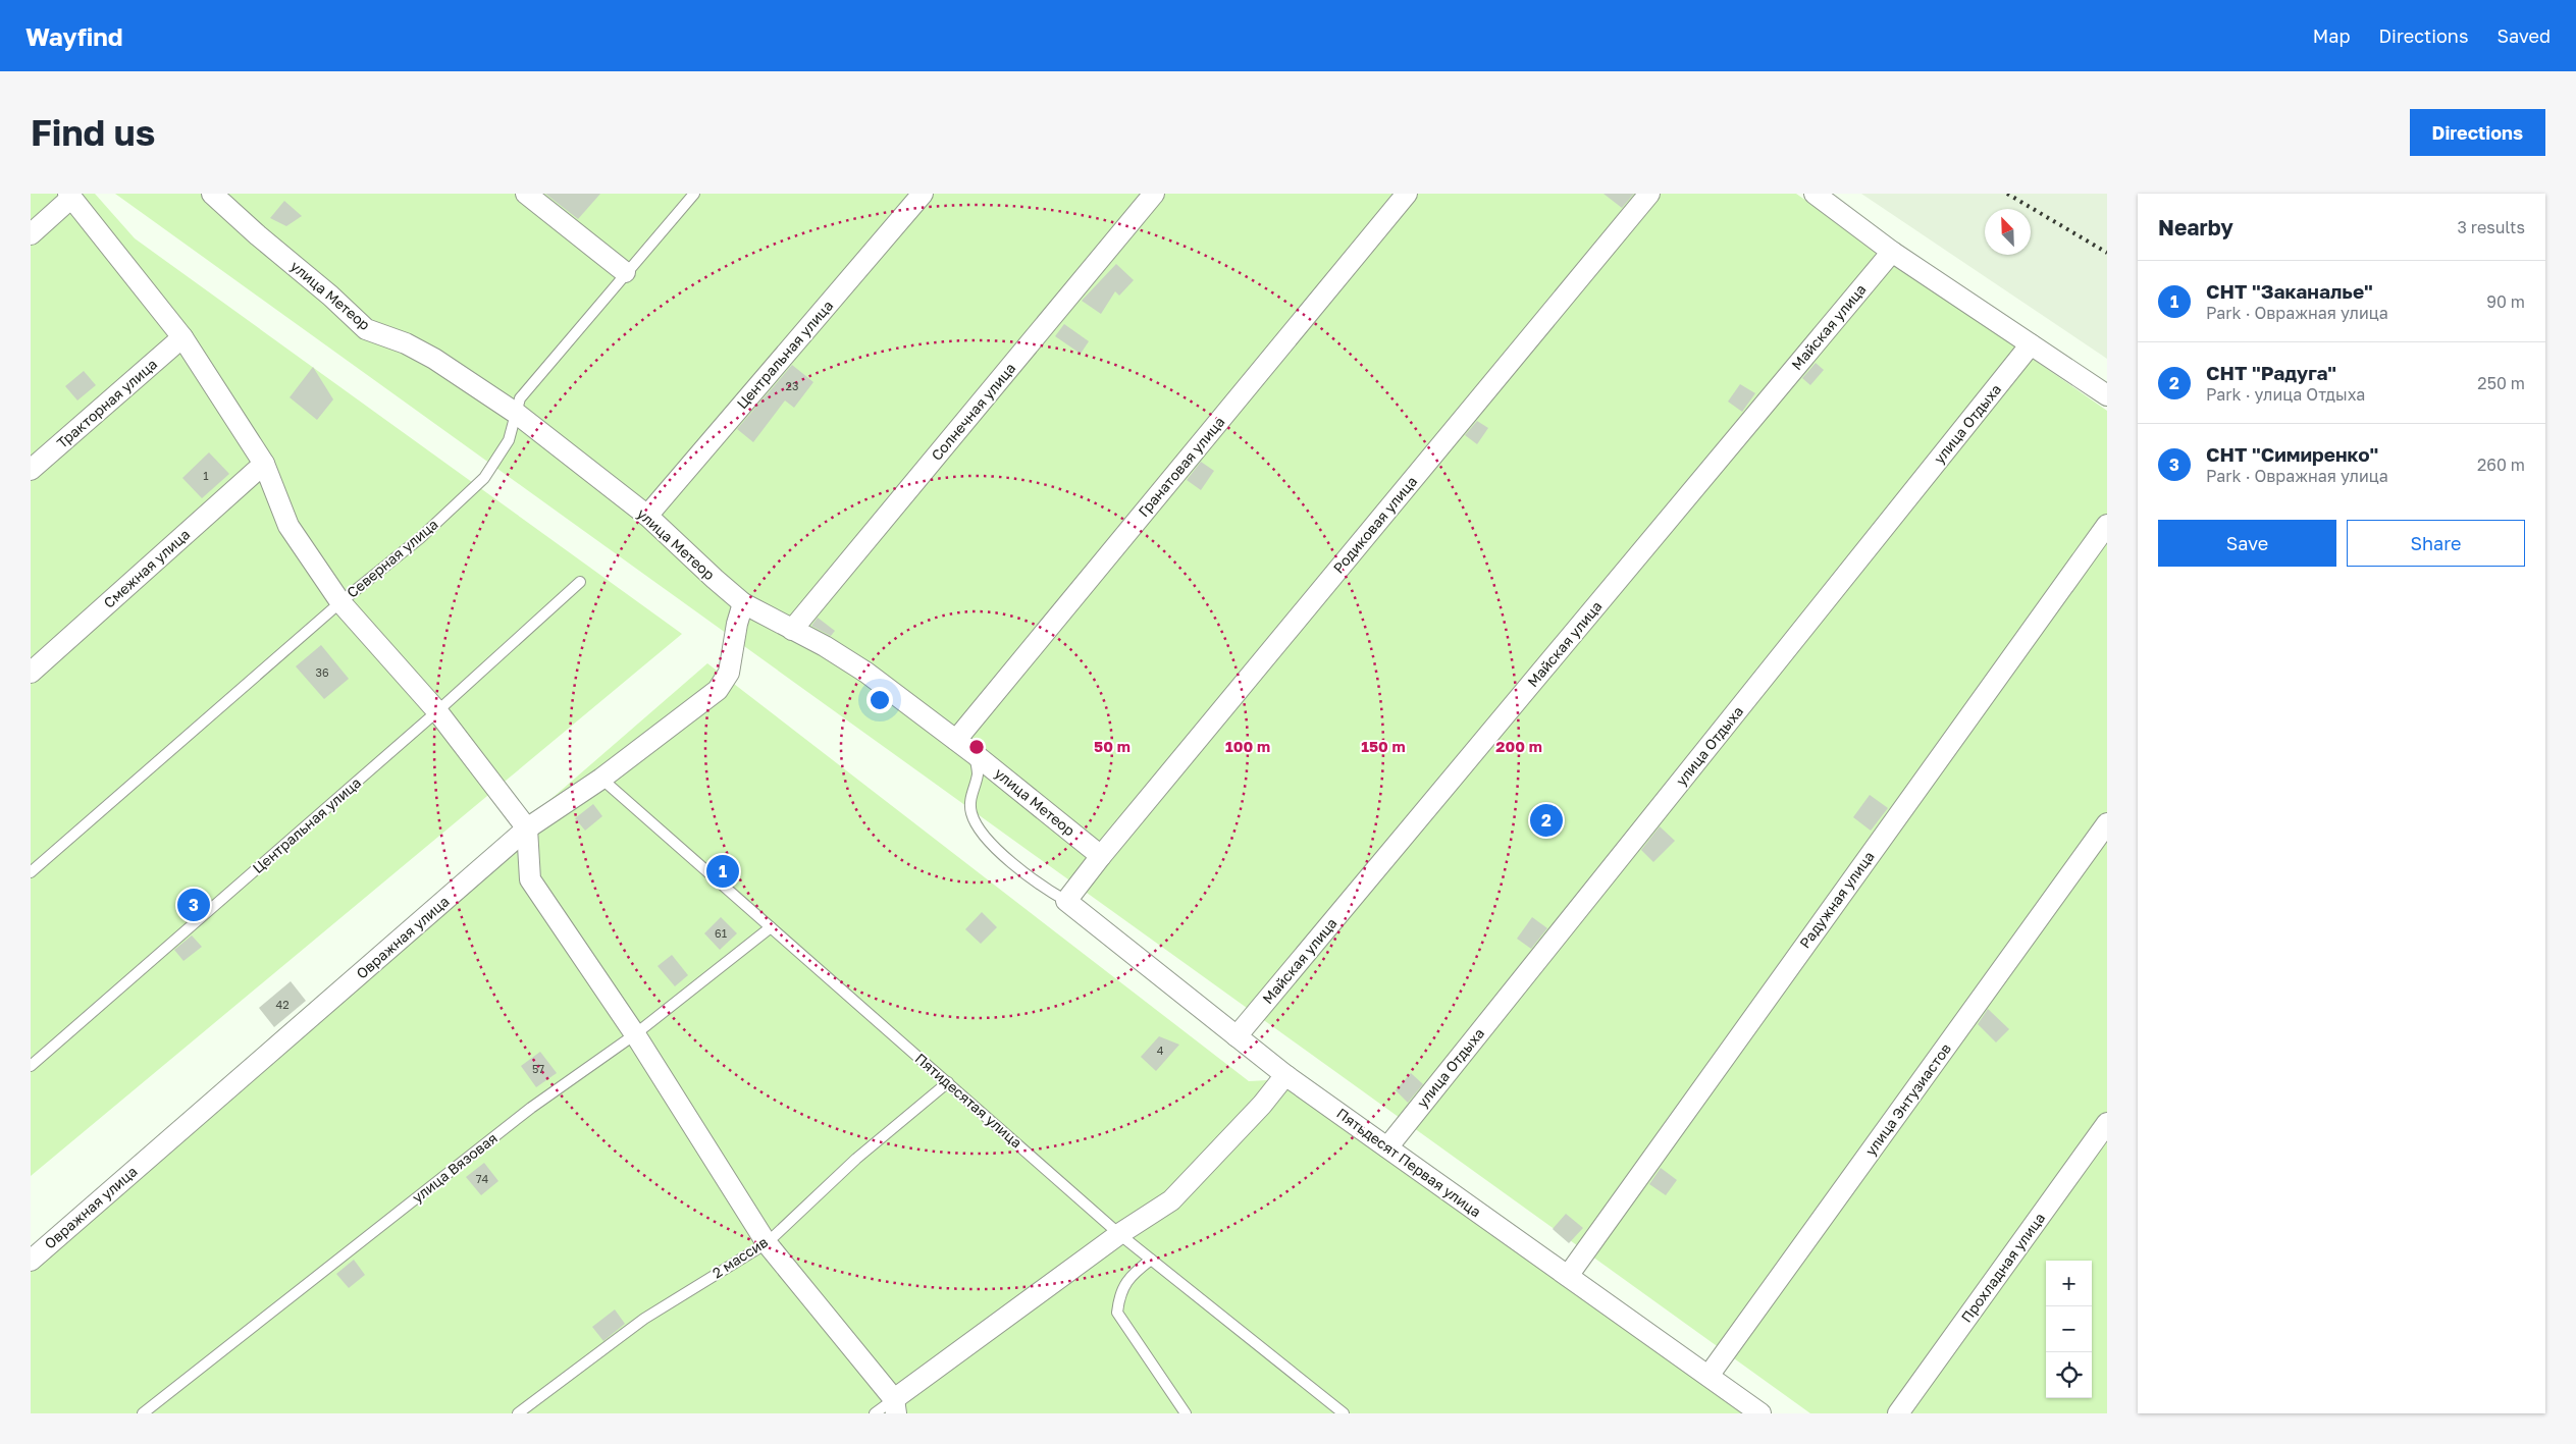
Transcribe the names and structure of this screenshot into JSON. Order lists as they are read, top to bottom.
{
  "streets": {
    "street": [
      "улица Метеор",
      "Майская улица",
      "Центральная улица",
      "Тракторная улица",
      "Солнечная улица",
      "улица Отдыха",
      "Гранатовая улица",
      "Родиковая улица",
      "Смежная улица",
      "Радужная улица",
      "Овражная улица",
      "улица Энтузиастов",
      "Пятьдесят Первая улица",
      "Прохладная улица"
    ],
    "lane": [
      "Северная улица",
      "Пятидесятая улица",
      "улица Вязовая",
      "2 массив"
    ]
  },
  "crossings": [
    ["улица Метеор", "Центральная улица"],
    ["улица Метеор", "Солнечная улица"],
    ["улица Метеор", "Гранатовая улица"],
    ["улица Метеор", "Родиковая улица"],
    ["улица Метеор", "Северная улица"],
    ["улица Метеор", "Овражная улица"],
    ["Майская улица", "Пятьдесят Первая улица"],
    ["улица Отдыха", "Пятьдесят Первая улица"],
    ["Радужная улица", "Пятьдесят Первая улица"],
    ["Овражная улица", "Пятидесятая улица"],
    ["улица Энтузиастов", "Пятьдесят Первая улица"],
    ["Пятидесятая улица", "улица Вязовая"],
    ["Пятидесятая улица", "2 массив"]
  ],
  "house_numbers": [
    "23",
    "1",
    "36",
    "61",
    "42",
    "4",
    "57",
    "74"
  ],
  "north": "top left",
  "page": {
    "header": "Wayfind",
    "nav": ["Map", "Directions", "Saved"],
    "buttons": [
      "Directions",
      ["Save", "Share"]
    ],
    "title": "Find us",
    "heading": ["Nearby", "3 results"],
    "list": [
      {
        "mark": "1",
        "name": "СНТ \"Заканалье\"",
        "note": "Park · Овражная улица",
        "value": "90 m"
      },
      {
        "mark": "2",
        "name": "СНТ \"Радуга\"",
        "note": "Park · улица Отдыха",
        "value": "250 m"
      },
      {
        "mark": "3",
        "name": "СНТ \"Симиренко\"",
        "note": "Park · Овражная улица",
        "value": "260 m"
      }
    ],
    "pins": ["2", "1", "3"],
    "map_buttons": ["+", "−"]
  },
  "rings": [
    "50 m",
    "100 m",
    "150 m",
    "200 m"
  ]
}
